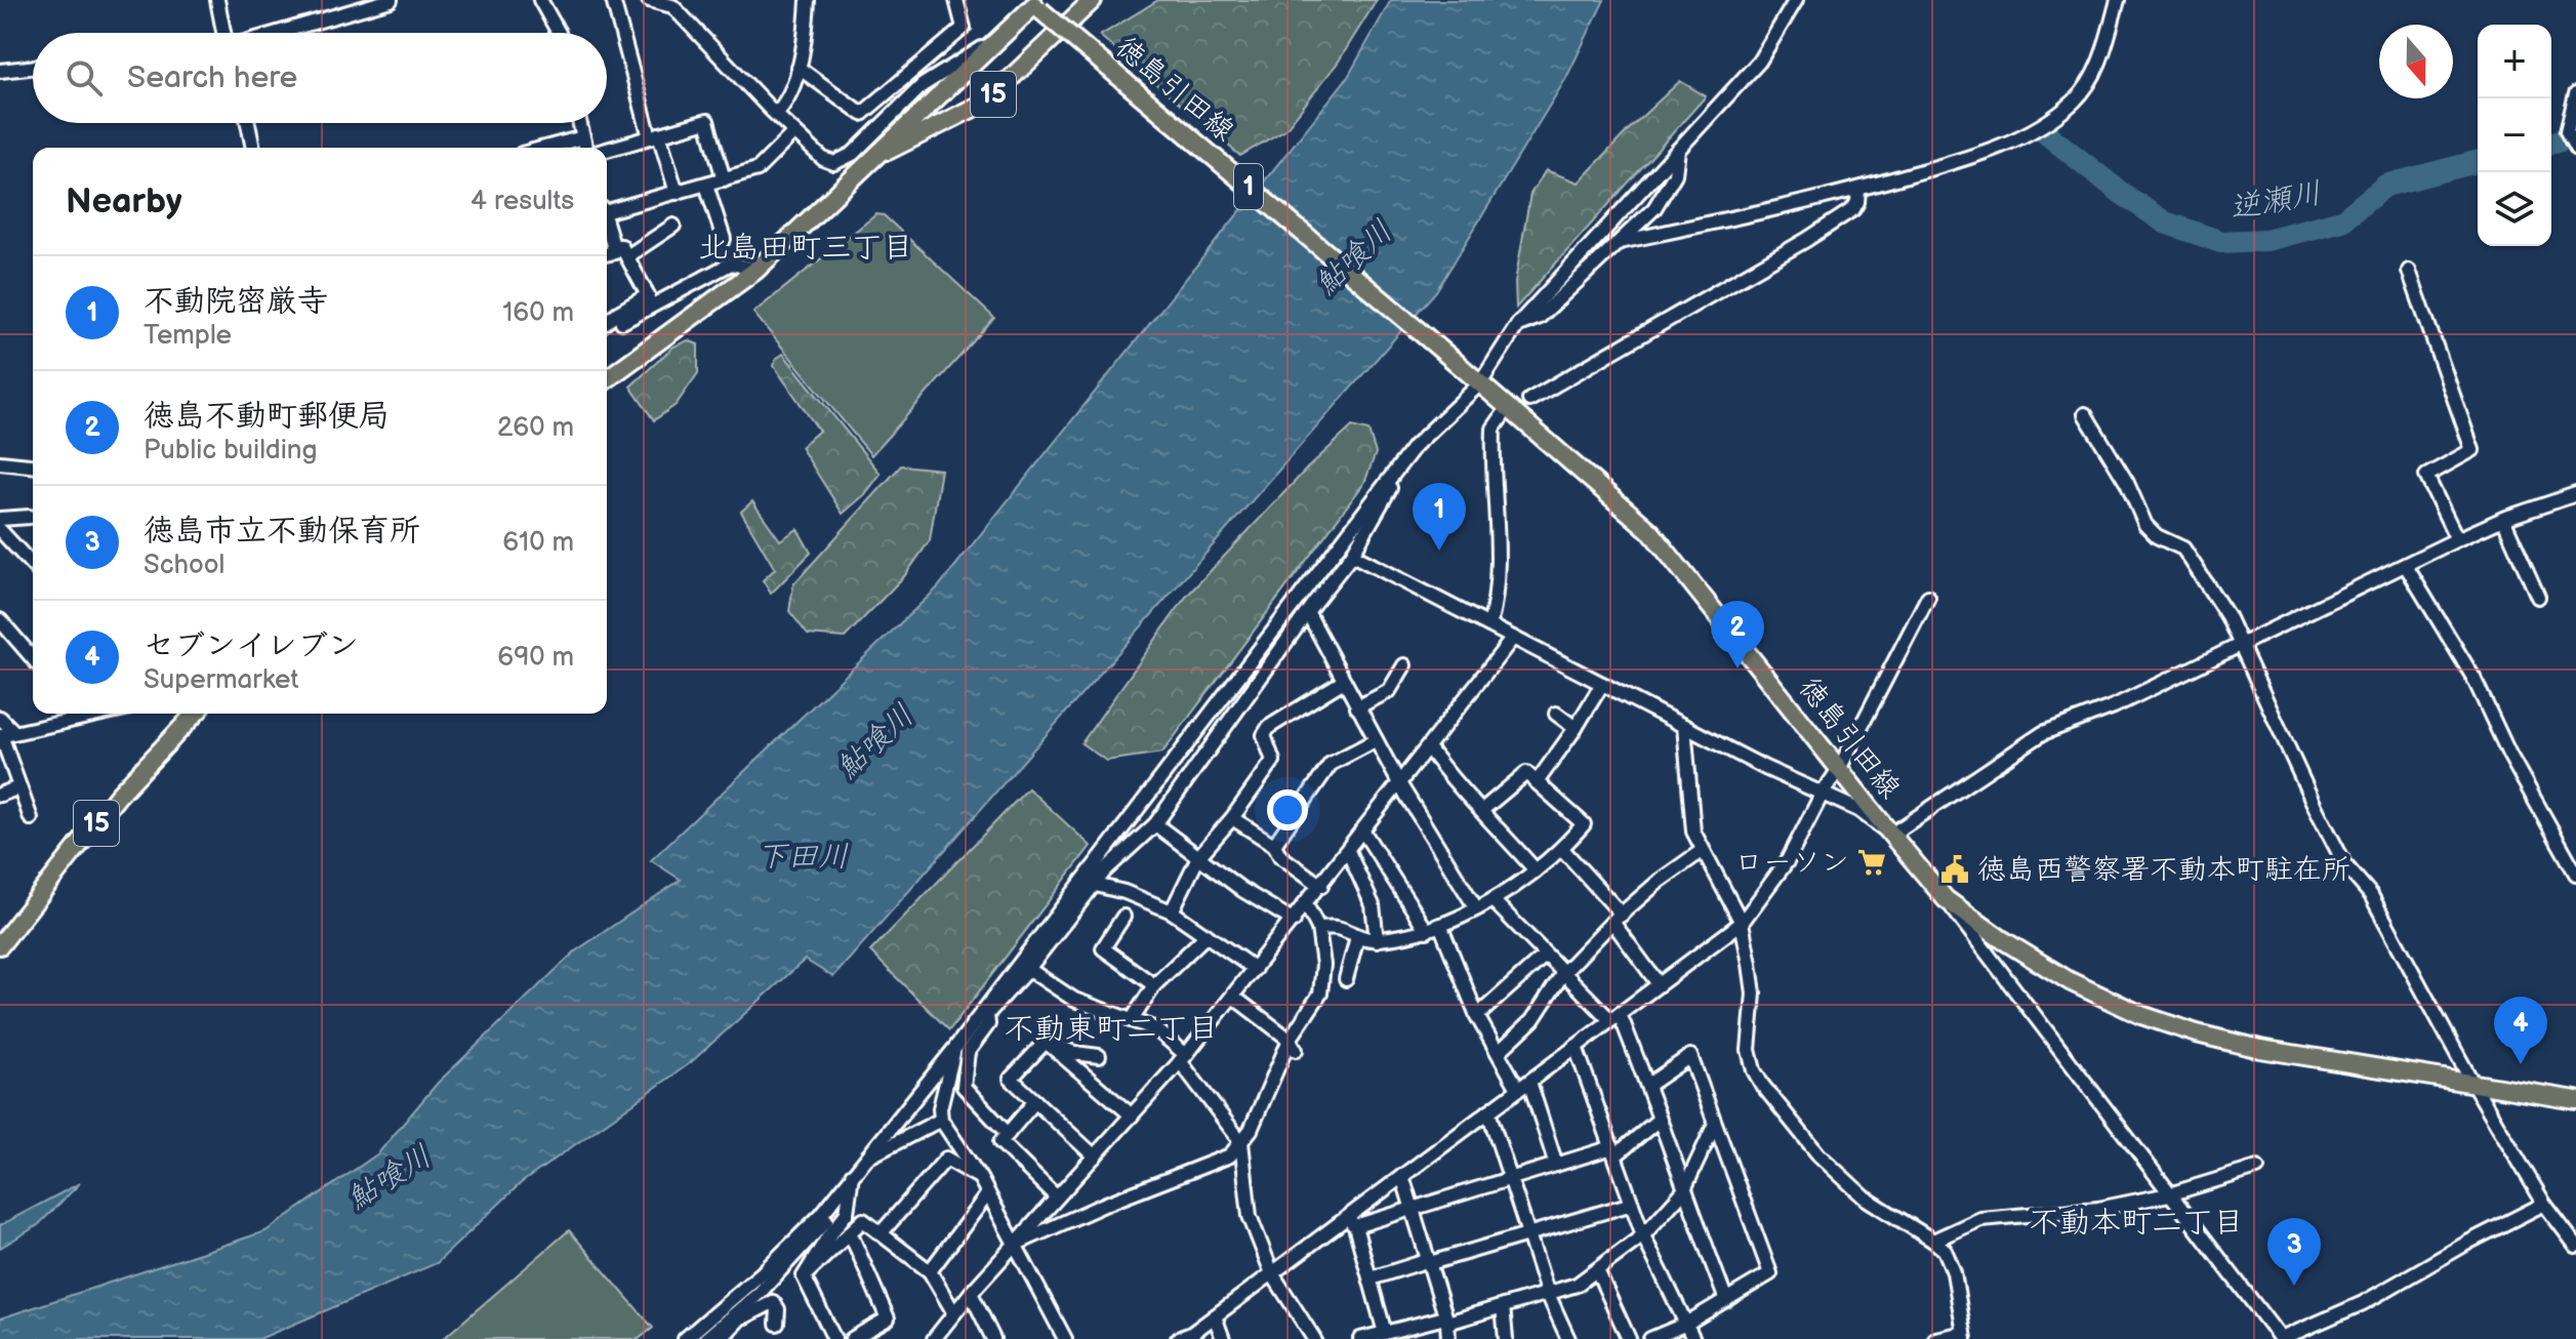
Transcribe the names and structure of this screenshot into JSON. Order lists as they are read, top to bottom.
{
  "streets": {
    "main road": ["徳島引田線", "15", "1"]
  },
  "crossings": [
    ["徳島引田線", "15"]
  ],
  "districts": ["北島田町三丁目", "不動東町二丁目", "不動本町二丁目"],
  "water": ["逆瀬川", "鮎喰川", "下田川"],
  "places": {
    "supermarket": ["ローソン"],
    "public building": ["徳島西警察署不動本町駐在所"]
  },
  "north": "bottom",
  "page": {
    "map_buttons": ["+", "−"],
    "search": "Search here",
    "heading": ["Nearby", "4 results"],
    "list": [
      {
        "mark": "1",
        "name": "不動院密厳寺",
        "note": "Temple",
        "value": "160 m"
      },
      {
        "mark": "2",
        "name": "徳島不動町郵便局",
        "note": "Public building",
        "value": "260 m"
      },
      {
        "mark": "3",
        "name": "徳島市立不動保育所",
        "note": "School",
        "value": "610 m"
      },
      {
        "mark": "4",
        "name": "セブンイレブン",
        "note": "Supermarket",
        "value": "690 m"
      }
    ],
    "pins": [
      "1",
      "2",
      "4",
      "3"
    ]
  }
}
